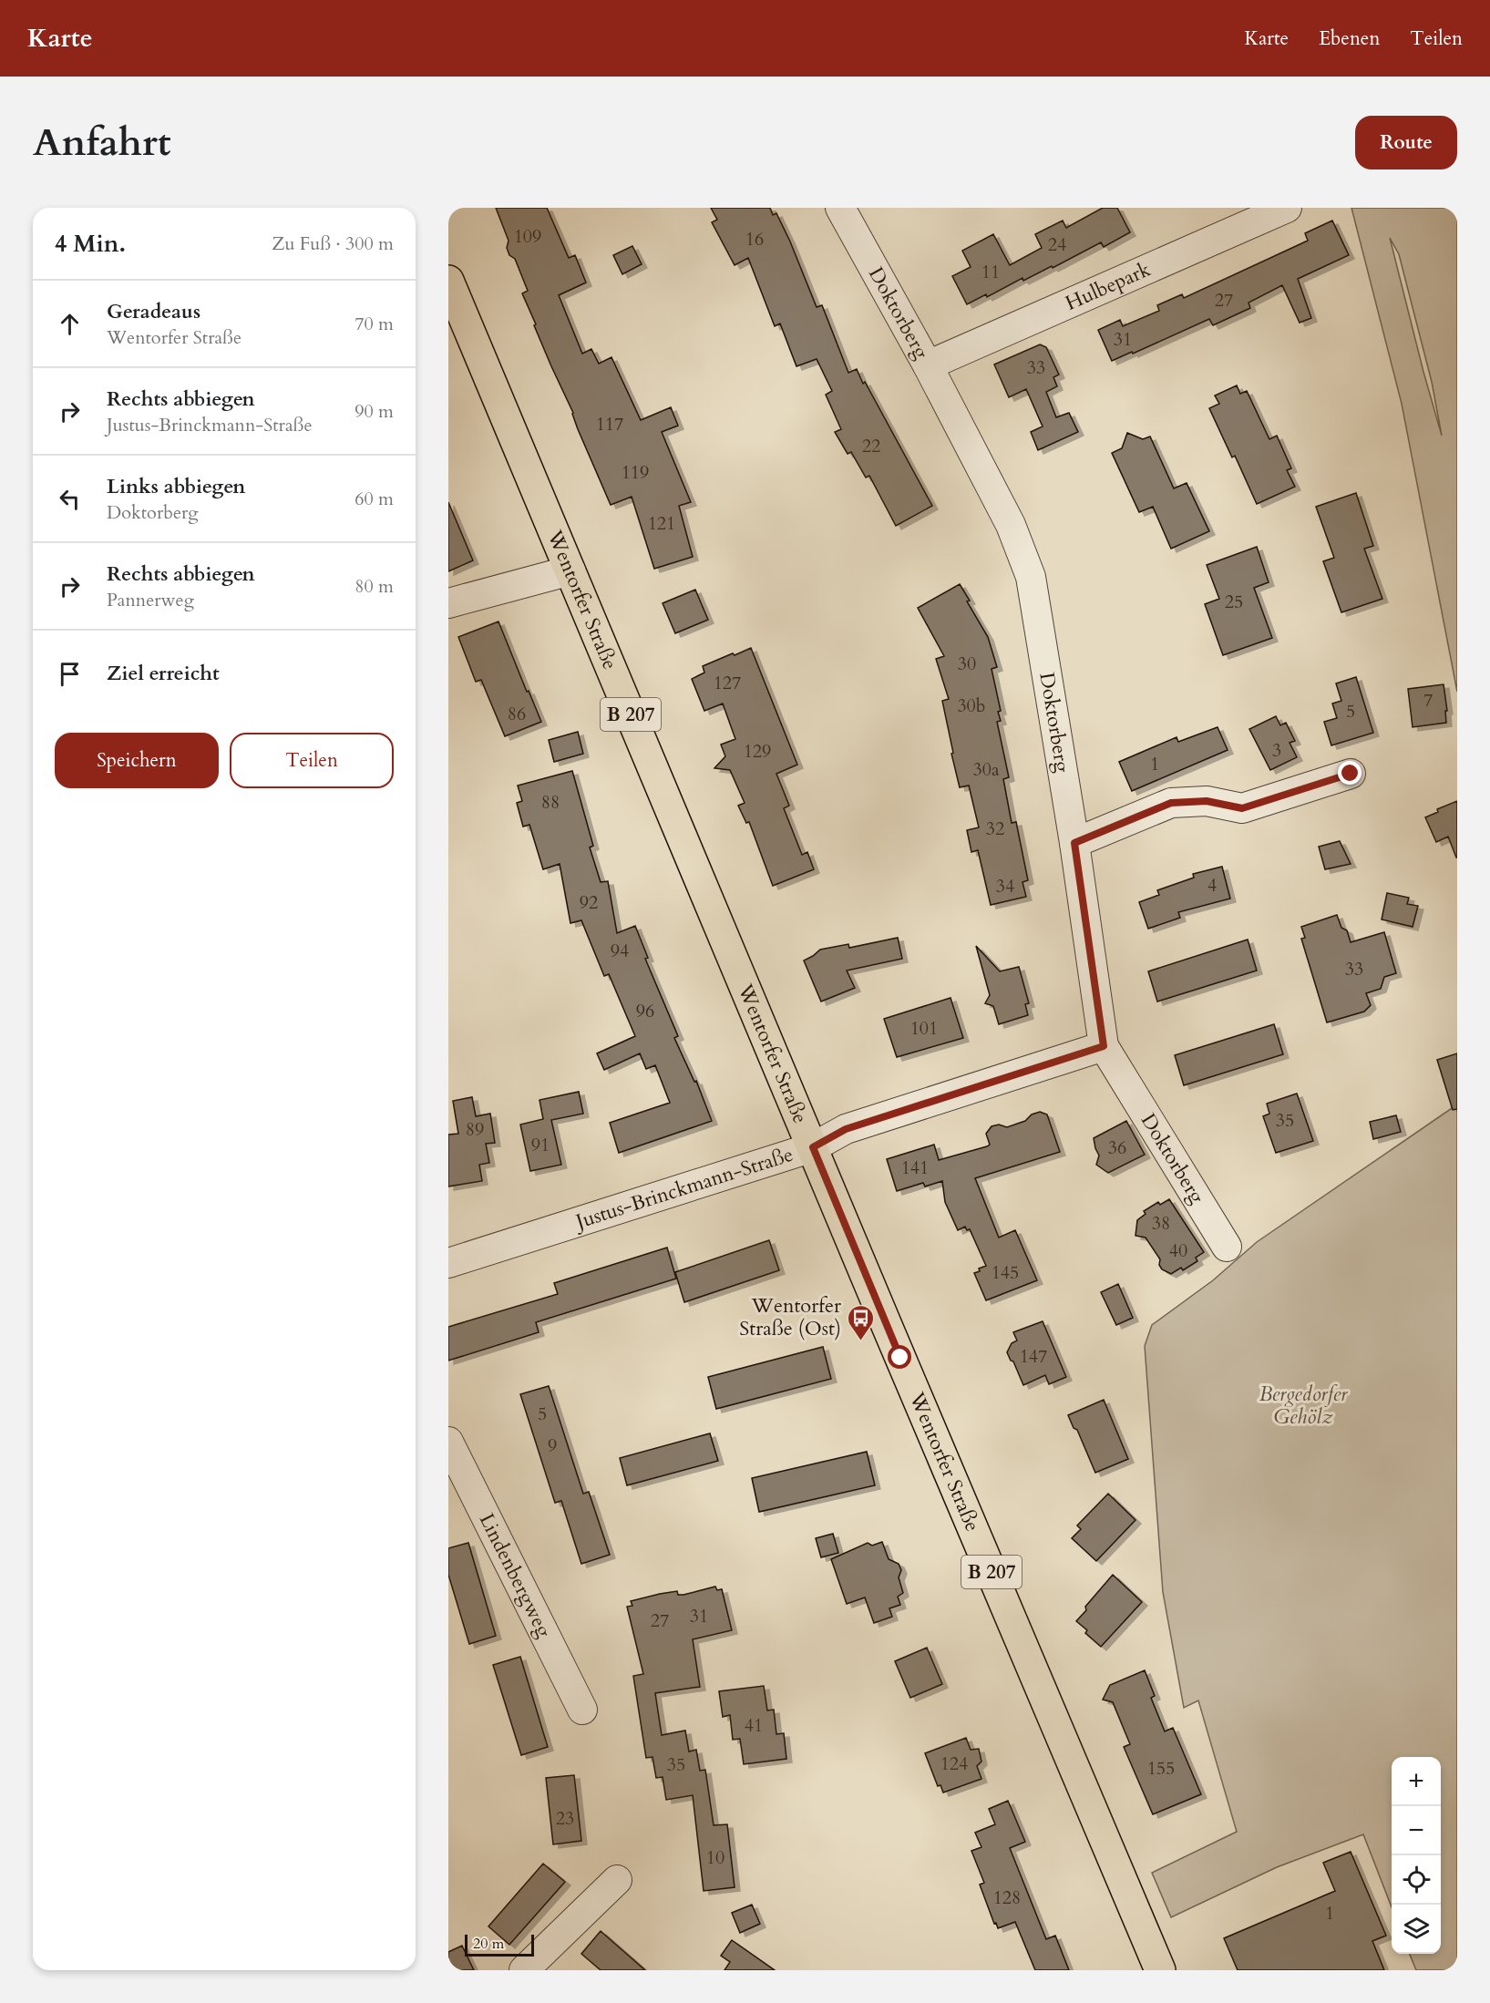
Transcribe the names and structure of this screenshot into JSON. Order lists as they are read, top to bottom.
{
  "streets": {
    "main road": ["Wentorfer Straße", "B 207"],
    "street": [
      "Hulbepark",
      "Doktorberg",
      "Justus-Brinckmann-Straße",
      "Lindenbergweg"
    ]
  },
  "crossings": [
    ["Hulbepark", "Doktorberg"],
    ["Doktorberg", "Justus-Brinckmann-Straße"],
    ["Wentorfer Straße", "Justus-Brinckmann-Straße"]
  ],
  "parks": ["Bergedorfer Gehölz"],
  "places": {
    "bus stop": ["Wentorfer Straße (Ost)"]
  },
  "house_numbers": [
    "109",
    "16",
    "24",
    "11",
    "27",
    "31",
    "33",
    "117",
    "22",
    "119",
    "121",
    "25",
    "30",
    "127",
    "7",
    "30b",
    "5",
    "86",
    "3",
    "129",
    "1",
    "30a",
    "88",
    "32",
    "4",
    "34",
    "92",
    "94",
    "33",
    "96",
    "101",
    "35",
    "89",
    "91",
    "36",
    "141",
    "38",
    "40",
    "145",
    "147",
    "5",
    "9",
    "31",
    "27",
    "41",
    "124",
    "35",
    "155",
    "23",
    "10",
    "128",
    "1"
  ],
  "scale_bar": "20 m",
  "page": {
    "header": "Karte",
    "nav": ["Karte", "Ebenen", "Teilen"],
    "buttons": [
      "Route",
      ["Speichern", "Teilen"]
    ],
    "title": "Anfahrt",
    "heading": ["4 Min.", "Zu Fuß · 300 m"],
    "list": [
      ["Geradeaus", "Wentorfer Straße", "70 m"],
      ["Rechts abbiegen", "Justus-Brinckmann-Straße", "90 m"],
      ["Links abbiegen", "Doktorberg", "60 m"],
      ["Rechts abbiegen", "Pannerweg", "80 m"],
      "Ziel erreicht"
    ],
    "map_buttons": ["+", "−"],
    "scale": "20 m"
  }
}
